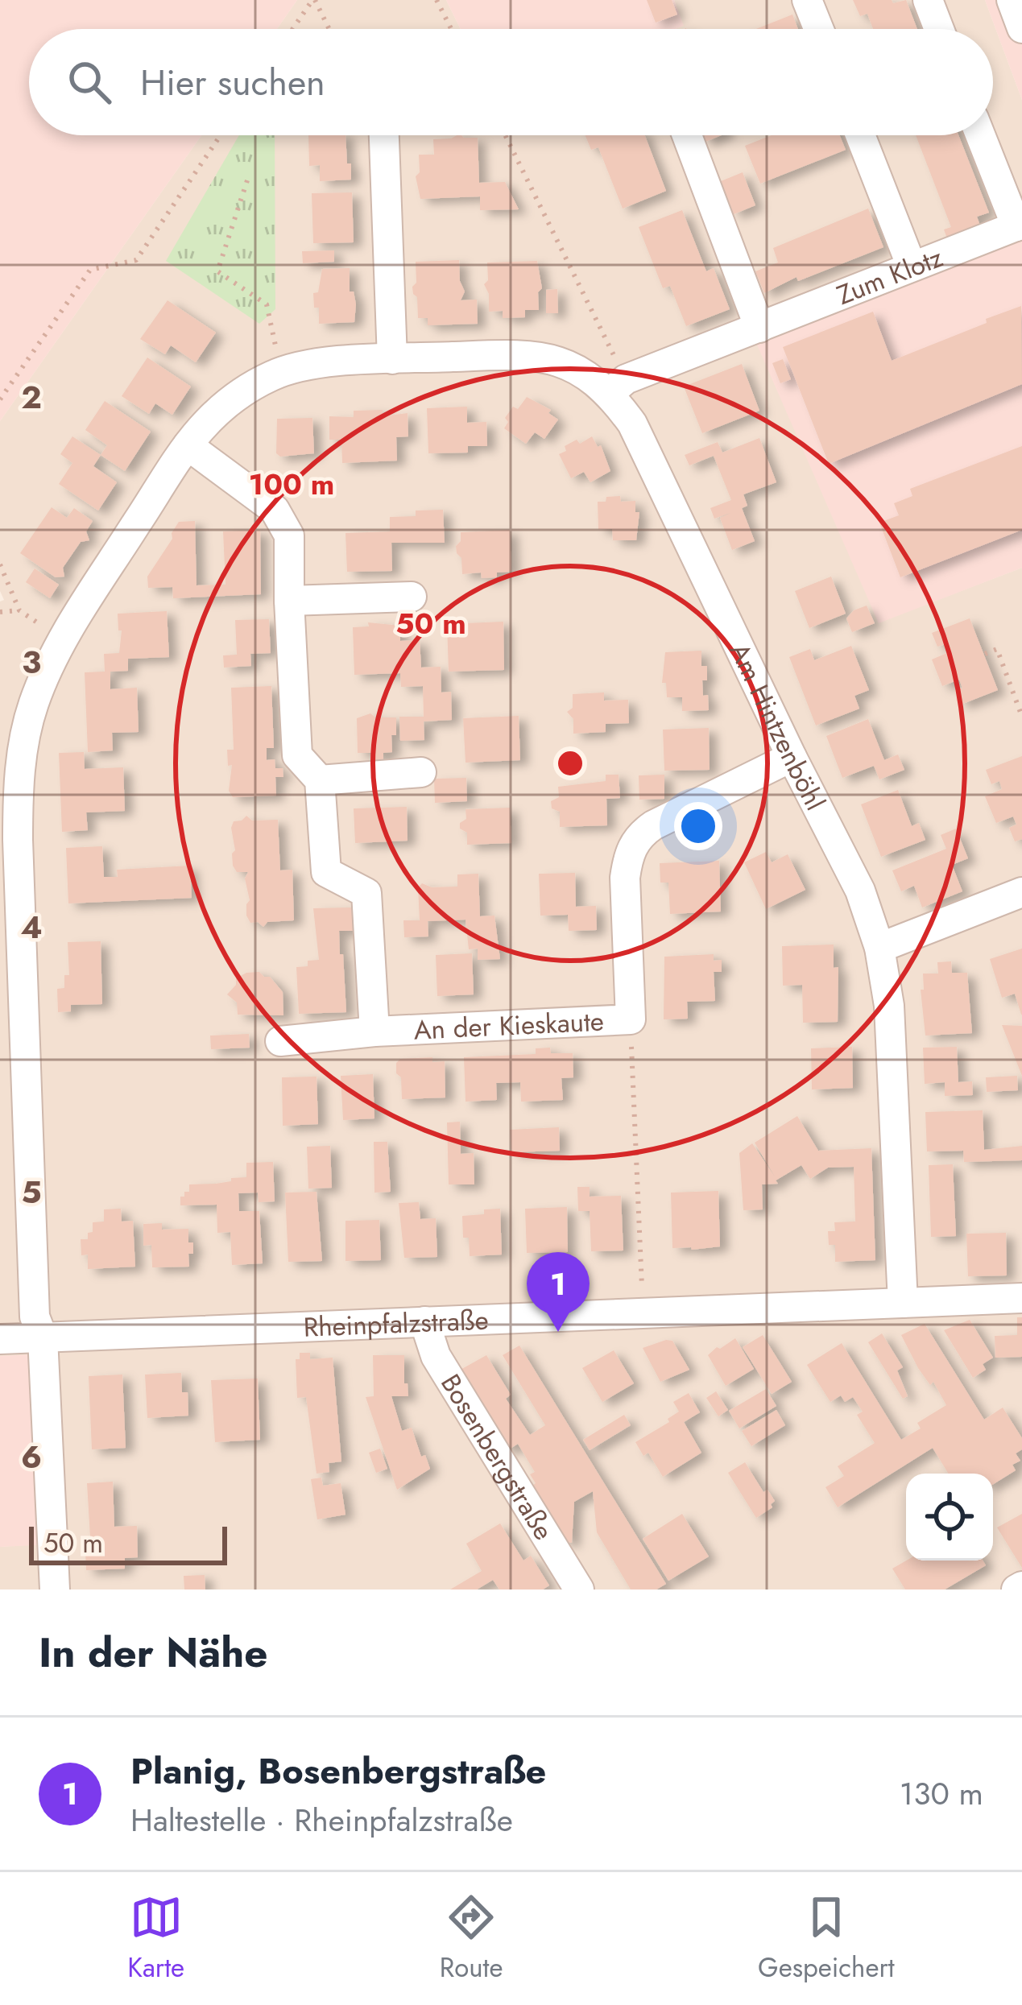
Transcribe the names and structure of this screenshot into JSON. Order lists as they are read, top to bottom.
{
  "streets": {
    "street": [
      "Zum Klotz",
      "Am Hintzenböhl",
      "An der Kieskaute",
      "Rheinpfalzstraße",
      "Bosenbergstraße"
    ]
  },
  "crossings": [
    ["Zum Klotz", "Am Hintzenböhl"],
    ["Am Hintzenböhl", "An der Kieskaute"],
    ["Am Hintzenböhl", "Rheinpfalzstraße"],
    ["Rheinpfalzstraße", "Bosenbergstraße"]
  ],
  "scale_bar": "50 m",
  "page": {
    "search": "Hier suchen",
    "pins": "1",
    "scale": "50 m",
    "heading": "In der Nähe",
    "list": [
      {
        "mark": "1",
        "name": "Planig, Bosenbergstraße",
        "note": "Haltestelle · Rheinpfalzstraße",
        "value": "130 m"
      }
    ],
    "nav": ["Karte", "Route", "Gespeichert"]
  },
  "grid": {
    "rows": [
      "2",
      "3",
      "4",
      "5",
      "6"
    ]
  },
  "rings": ["100 m", "50 m"]
}
